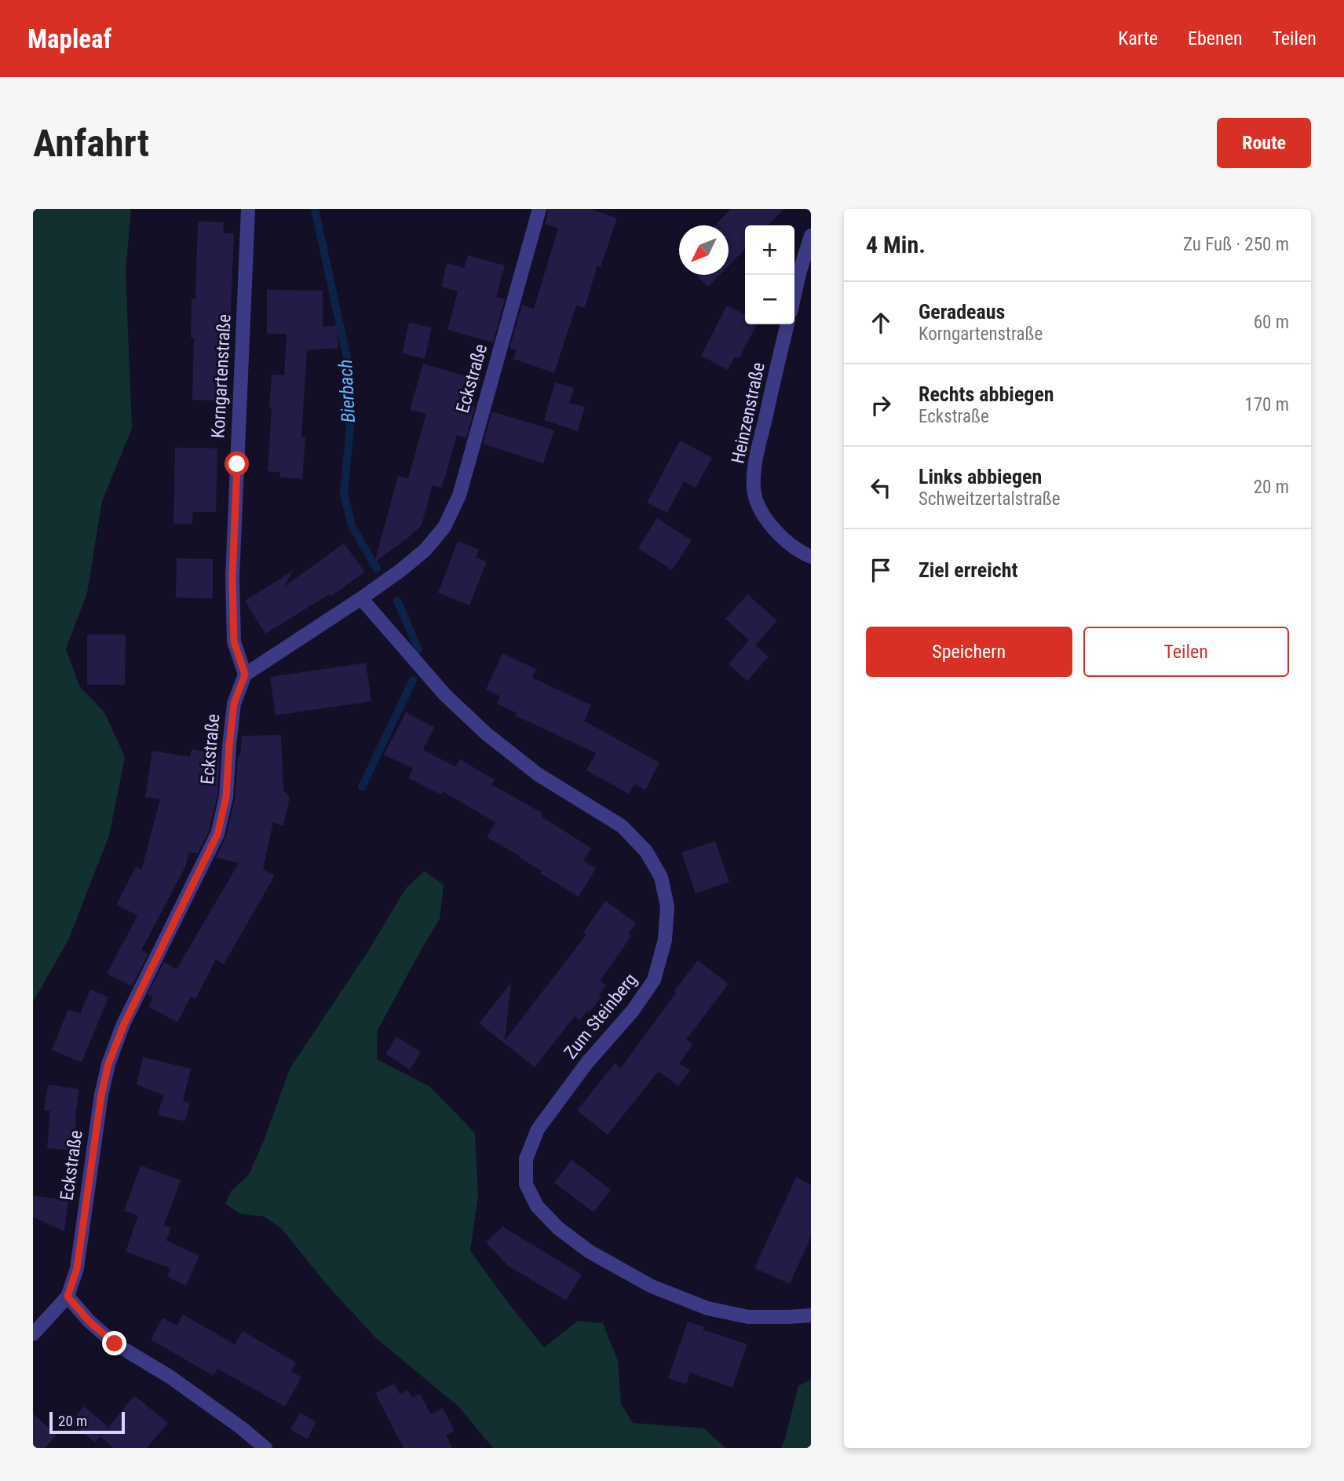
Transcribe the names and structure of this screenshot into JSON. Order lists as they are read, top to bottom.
{
  "streets": {
    "street": [
      "Korngartenstraße",
      "Eckstraße",
      "Heinzenstraße",
      "Zum Steinberg"
    ]
  },
  "crossings": [
    ["Korngartenstraße", "Eckstraße"],
    ["Eckstraße", "Zum Steinberg"]
  ],
  "water": ["Bierbach"],
  "scale_bar": "20 m",
  "north": "bottom left",
  "page": {
    "header": "Mapleaf",
    "nav": ["Karte", "Ebenen", "Teilen"],
    "buttons": [
      "Route",
      ["Speichern", "Teilen"]
    ],
    "title": "Anfahrt",
    "heading": ["4 Min.", "Zu Fuß · 250 m"],
    "map_buttons": ["+", "−"],
    "list": [
      ["Geradeaus", "Korngartenstraße", "60 m"],
      ["Rechts abbiegen", "Eckstraße", "170 m"],
      ["Links abbiegen", "Schweitzertalstraße", "20 m"],
      "Ziel erreicht"
    ],
    "scale": "20 m"
  }
}
